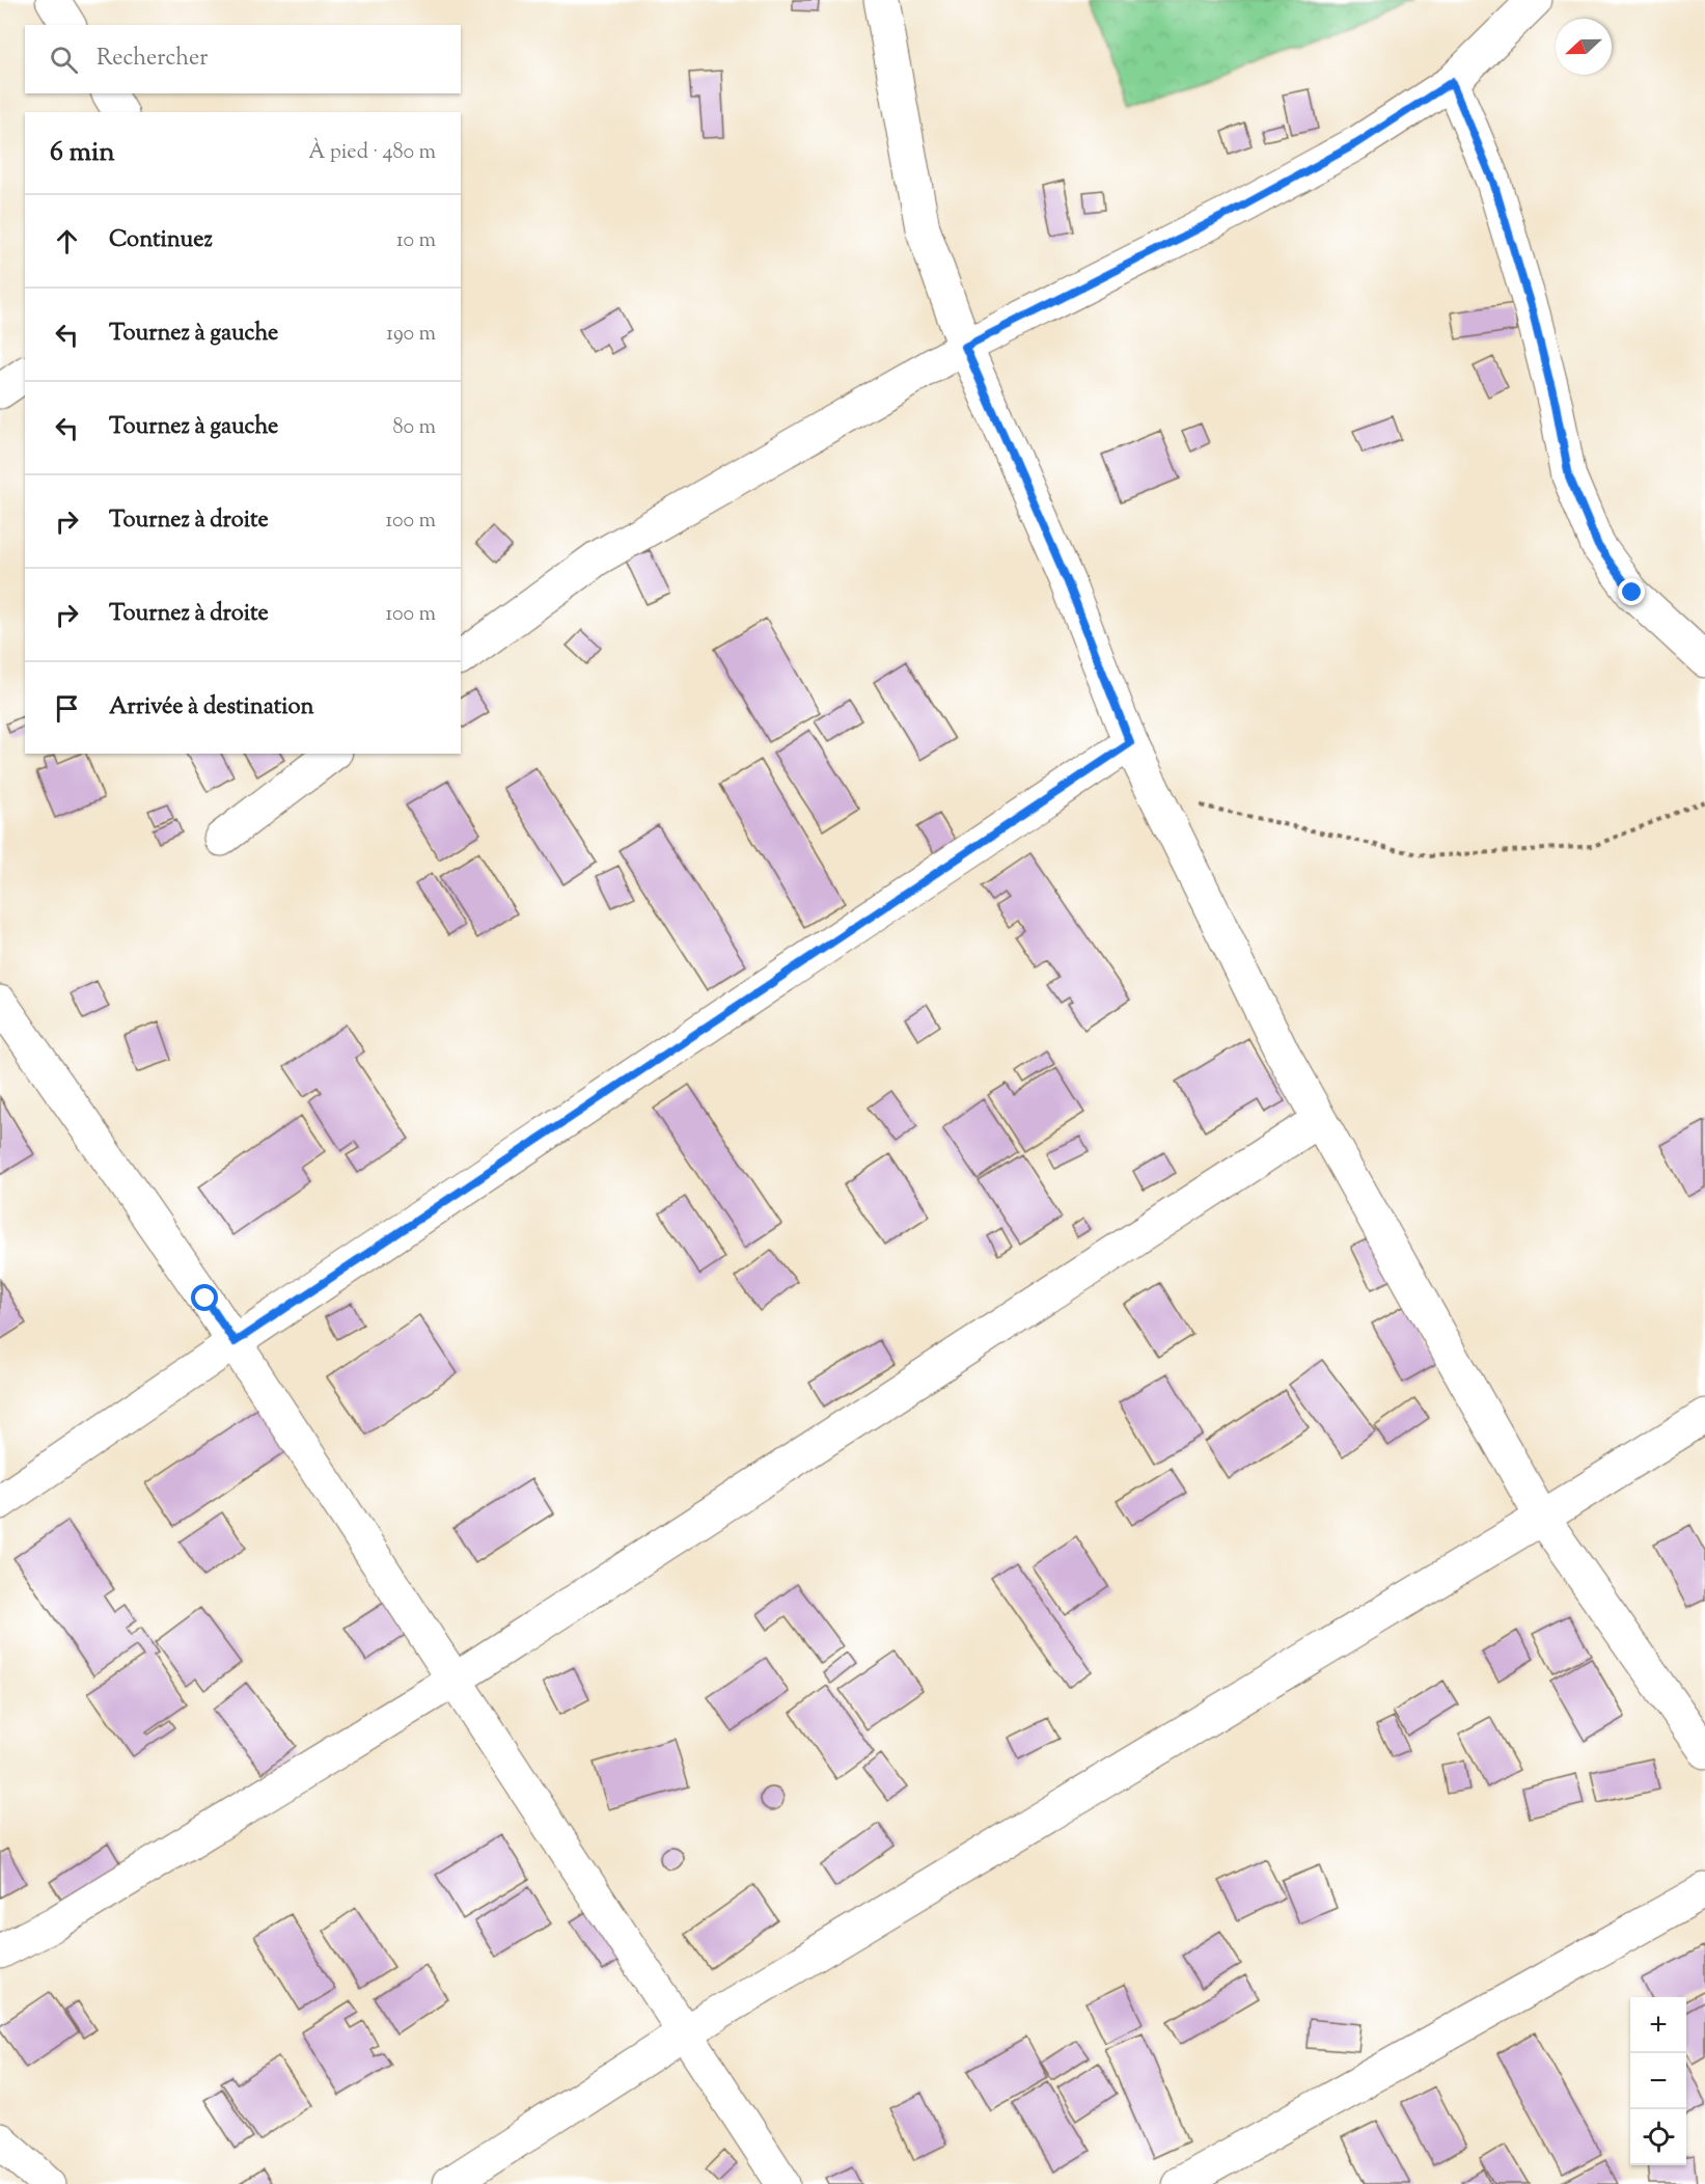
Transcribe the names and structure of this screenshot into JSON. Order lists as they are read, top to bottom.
{
  "north": "left",
  "page": {
    "search": "Rechercher",
    "heading": ["6 min", "À pied · 480 m"],
    "list": [
      ["Continuez", "10 m"],
      ["Tournez à gauche", "190 m"],
      ["Tournez à gauche", "80 m"],
      ["Tournez à droite", "100 m"],
      ["Tournez à droite", "100 m"],
      "Arrivée à destination"
    ],
    "map_buttons": ["+", "−"]
  }
}
